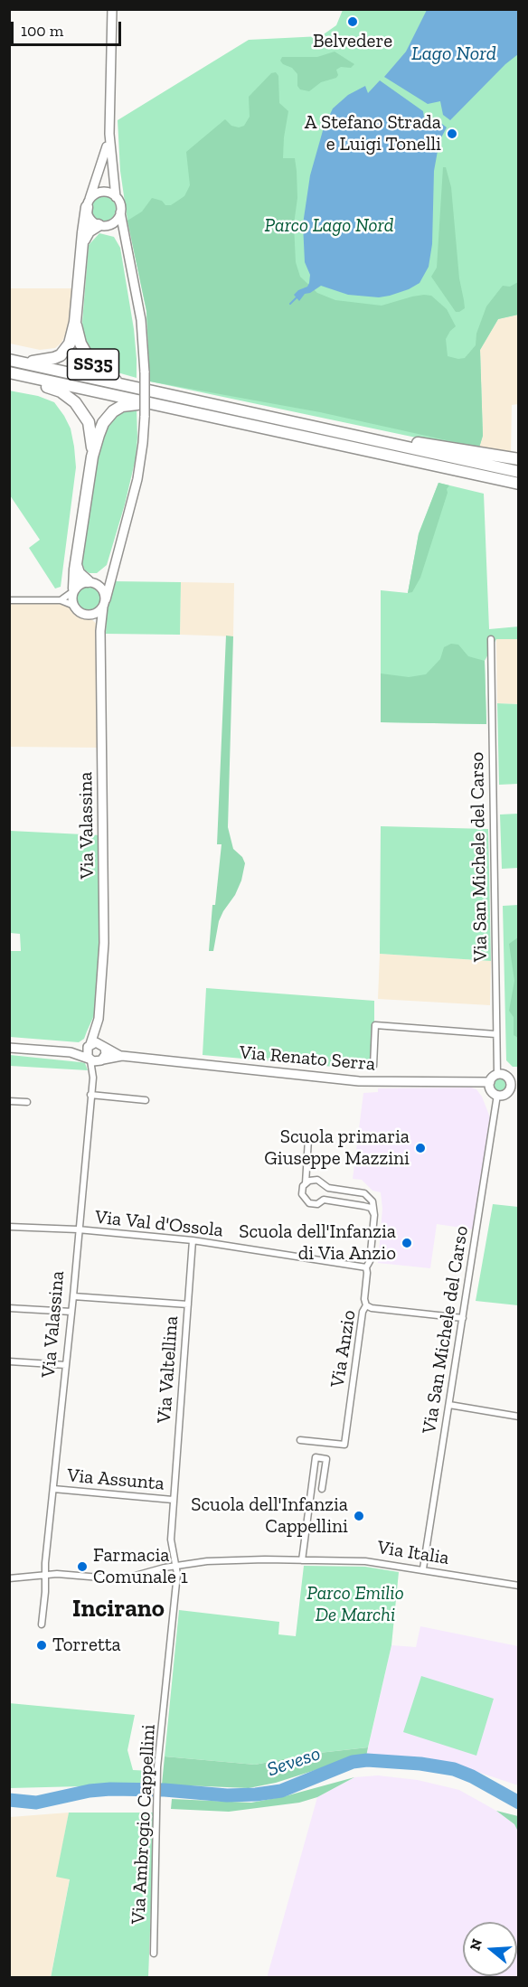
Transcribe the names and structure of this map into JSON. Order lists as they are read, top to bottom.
{
  "streets": {
    "highway": ["SS35"],
    "street": [
      "Via Valassina",
      "Via San Michele del Carso",
      "Via Renato Serra",
      "Via Val d'Ossola",
      "Via Anzio",
      "Via Valtellina",
      "Via Assunta",
      "Via Italia",
      "Via Ambrogio Cappellini"
    ]
  },
  "crossings": [
    ["Via Valassina", "Via Renato Serra"],
    ["Via Valassina", "Via Val d'Ossola"],
    ["Via Valassina", "Via Assunta"],
    ["Via Valassina", "Via Italia"],
    ["Via San Michele del Carso", "Via Renato Serra"],
    ["Via San Michele del Carso", "Via Italia"],
    ["Via Val d'Ossola", "Via Anzio"],
    ["Via Val d'Ossola", "Via Valtellina"],
    ["Via Valtellina", "Via Assunta"],
    ["Via Assunta", "Via Italia"],
    ["Via Assunta", "Via Ambrogio Cappellini"],
    ["Via Italia", "Via Ambrogio Cappellini"]
  ],
  "districts": ["Incirano"],
  "water": ["Lago Nord", "Seveso"],
  "parks": ["Parco Lago Nord", "Parco Emilio De Marchi"],
  "places": [
    "Belvedere",
    "A Stefano Strada e Luigi Tonelli",
    "Scuola primaria Giuseppe Mazzini",
    "Scuola dell'Infanzia di Via Anzio",
    "Scuola dell'Infanzia Cappellini",
    "Farmacia Comunale 1",
    "Torretta"
  ],
  "scale_bar": "100 m",
  "north": "left"
}
